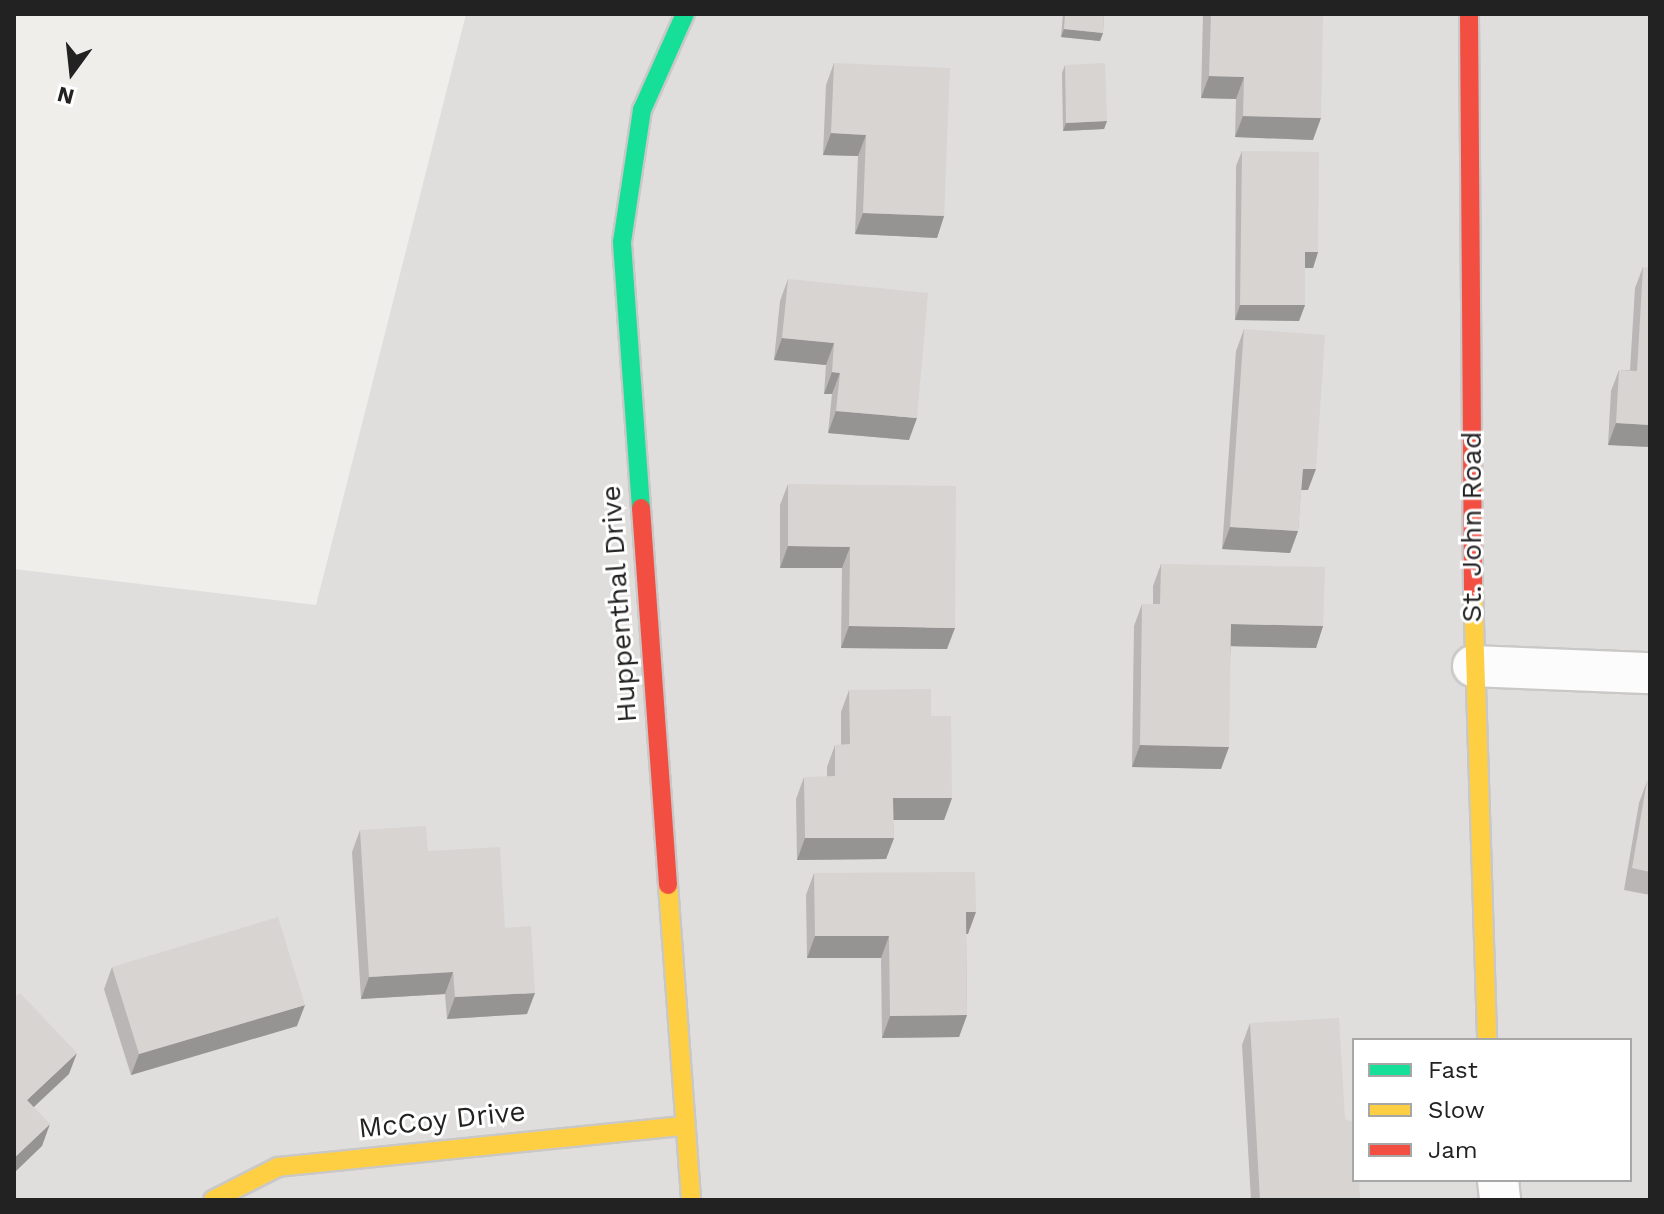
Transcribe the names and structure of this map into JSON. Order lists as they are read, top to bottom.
{
  "streets": {
    "street": ["St. John Road", "Huppenthal Drive", "McCoy Drive"]
  },
  "crossings": [
    ["Huppenthal Drive", "McCoy Drive"]
  ],
  "legend": ["Fast", "Slow", "Jam"],
  "north": "bottom"
}
